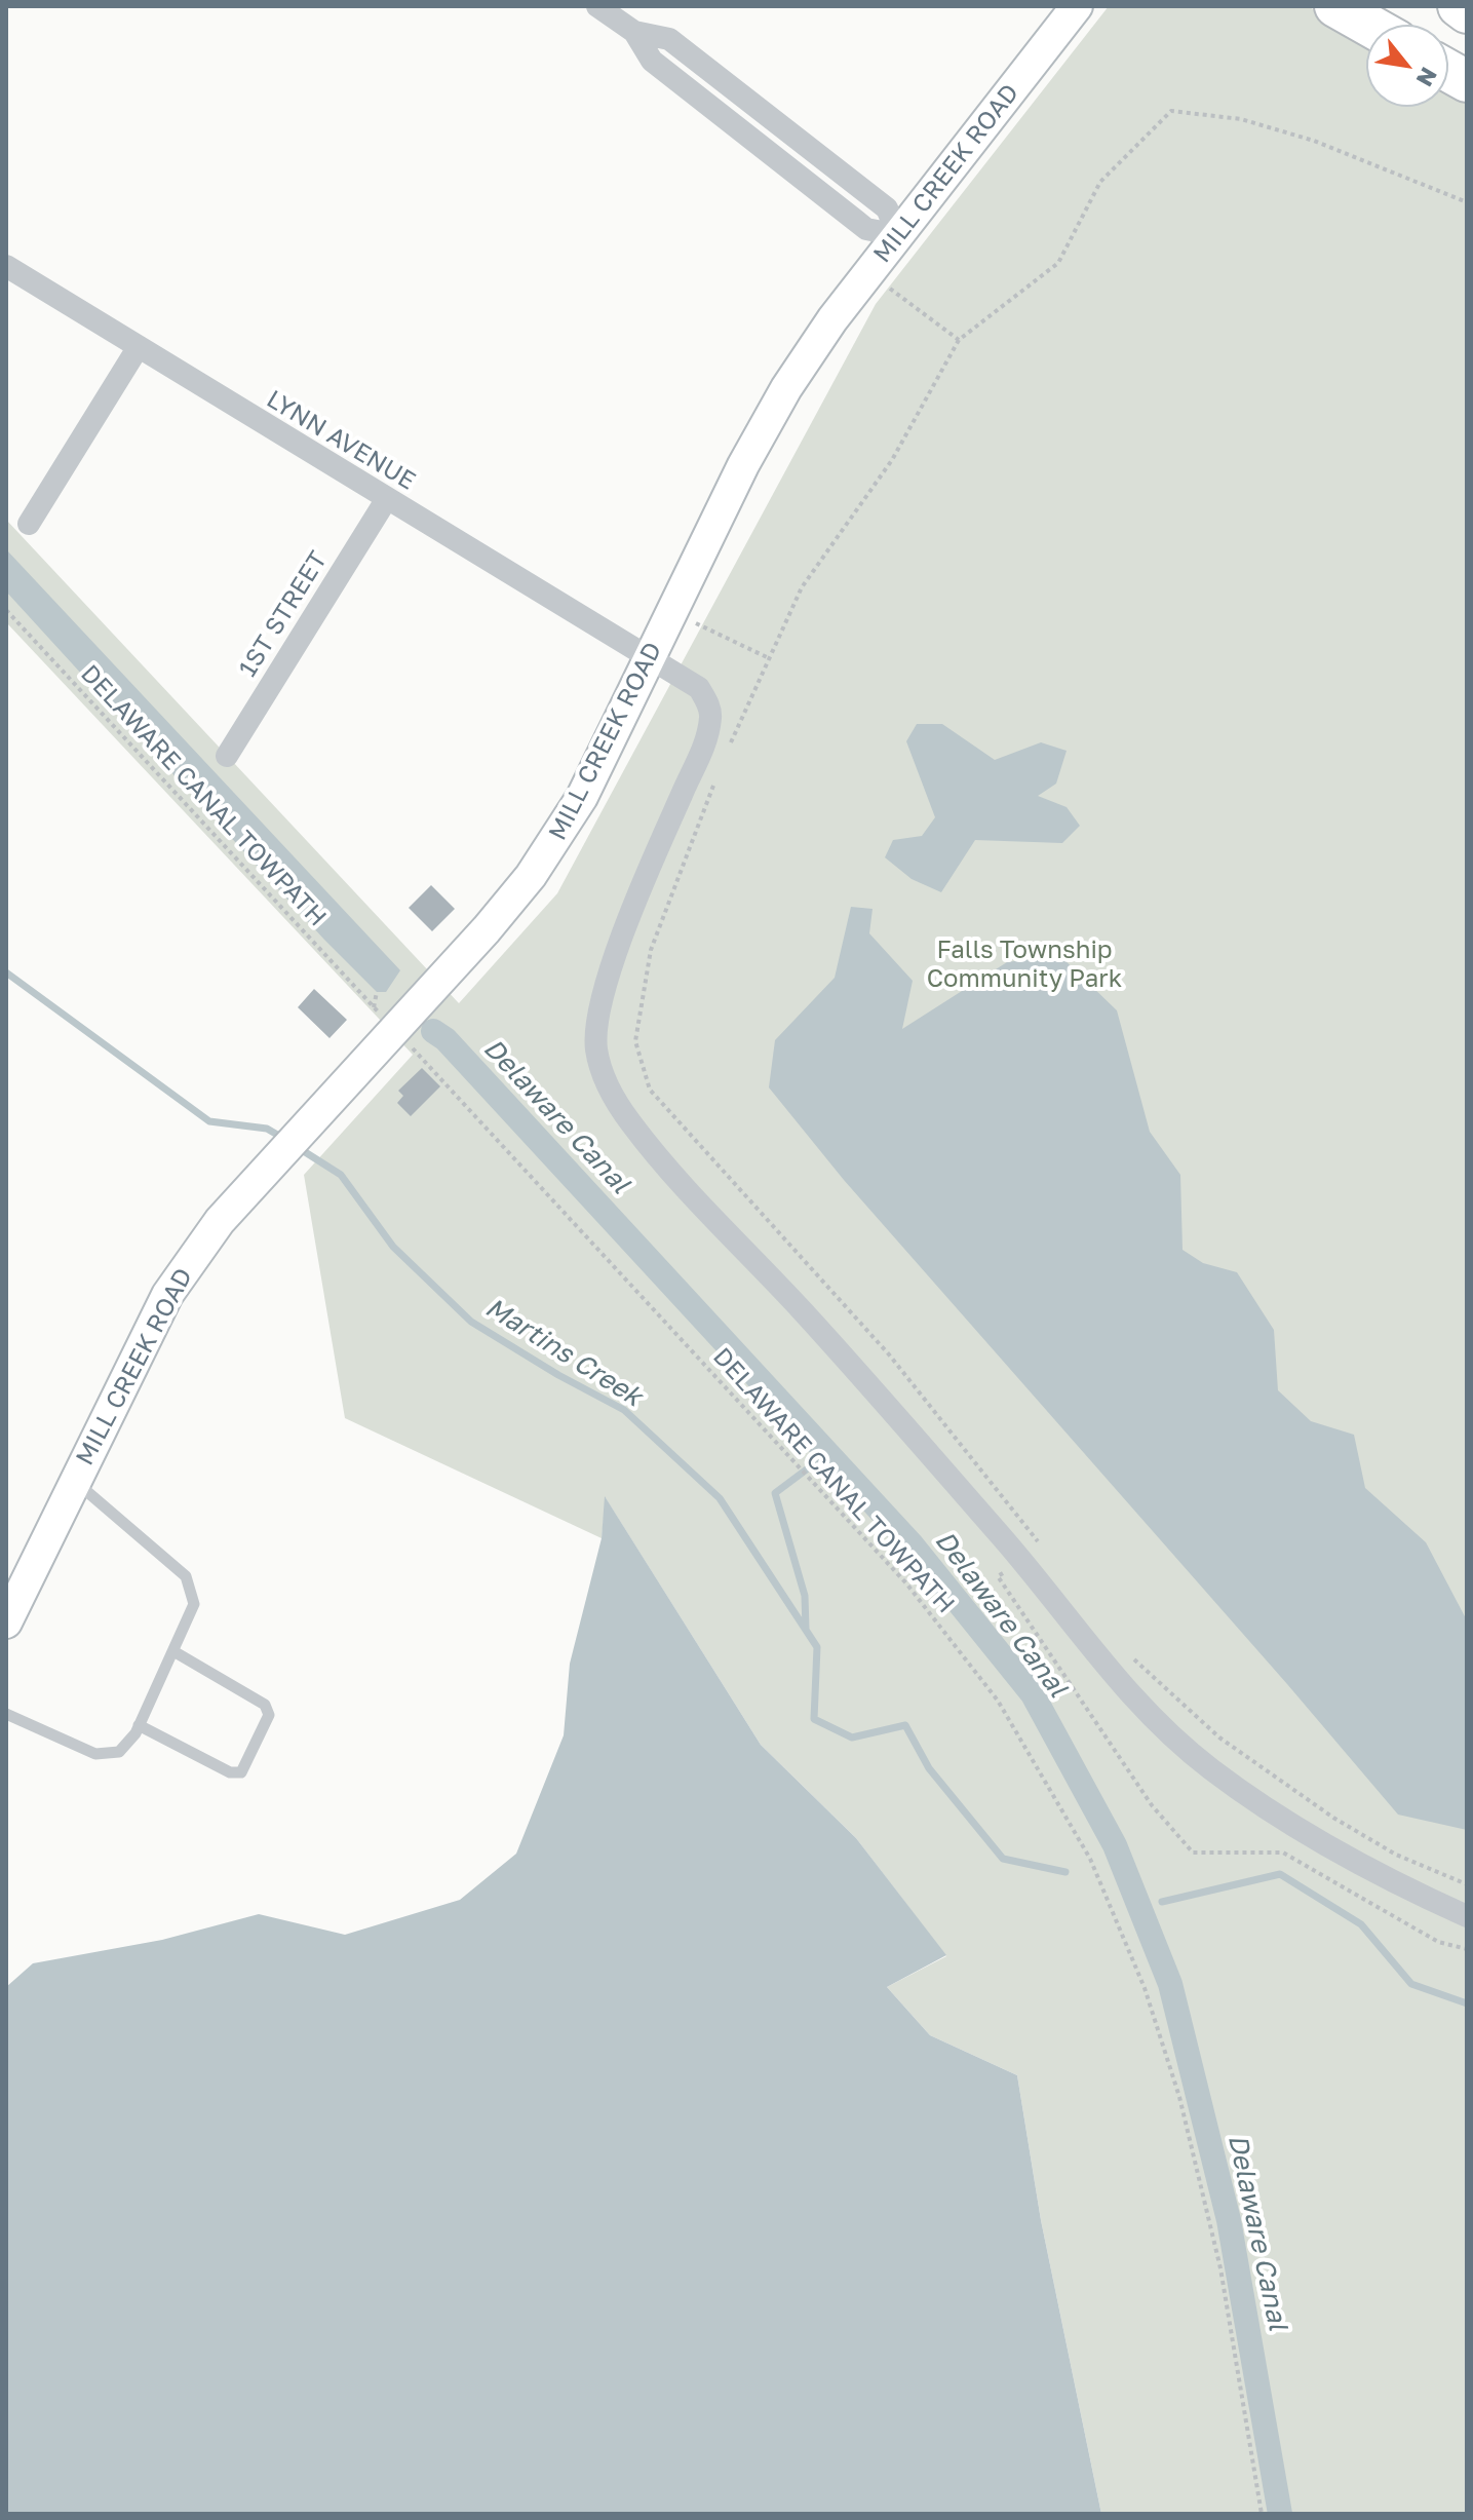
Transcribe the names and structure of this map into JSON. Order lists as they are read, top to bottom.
{
  "streets": {
    "main road": ["MILL CREEK ROAD"],
    "street": ["LYNN AVENUE", "1ST STREET"],
    "path": ["DELAWARE CANAL TOWPATH"]
  },
  "crossings": [
    ["MILL CREEK ROAD", "LYNN AVENUE"],
    ["LYNN AVENUE", "1ST STREET"]
  ],
  "water": ["Delaware Canal", "Martins Creek"],
  "parks": ["Falls Township Community Park"],
  "north": "bottom right"
}
